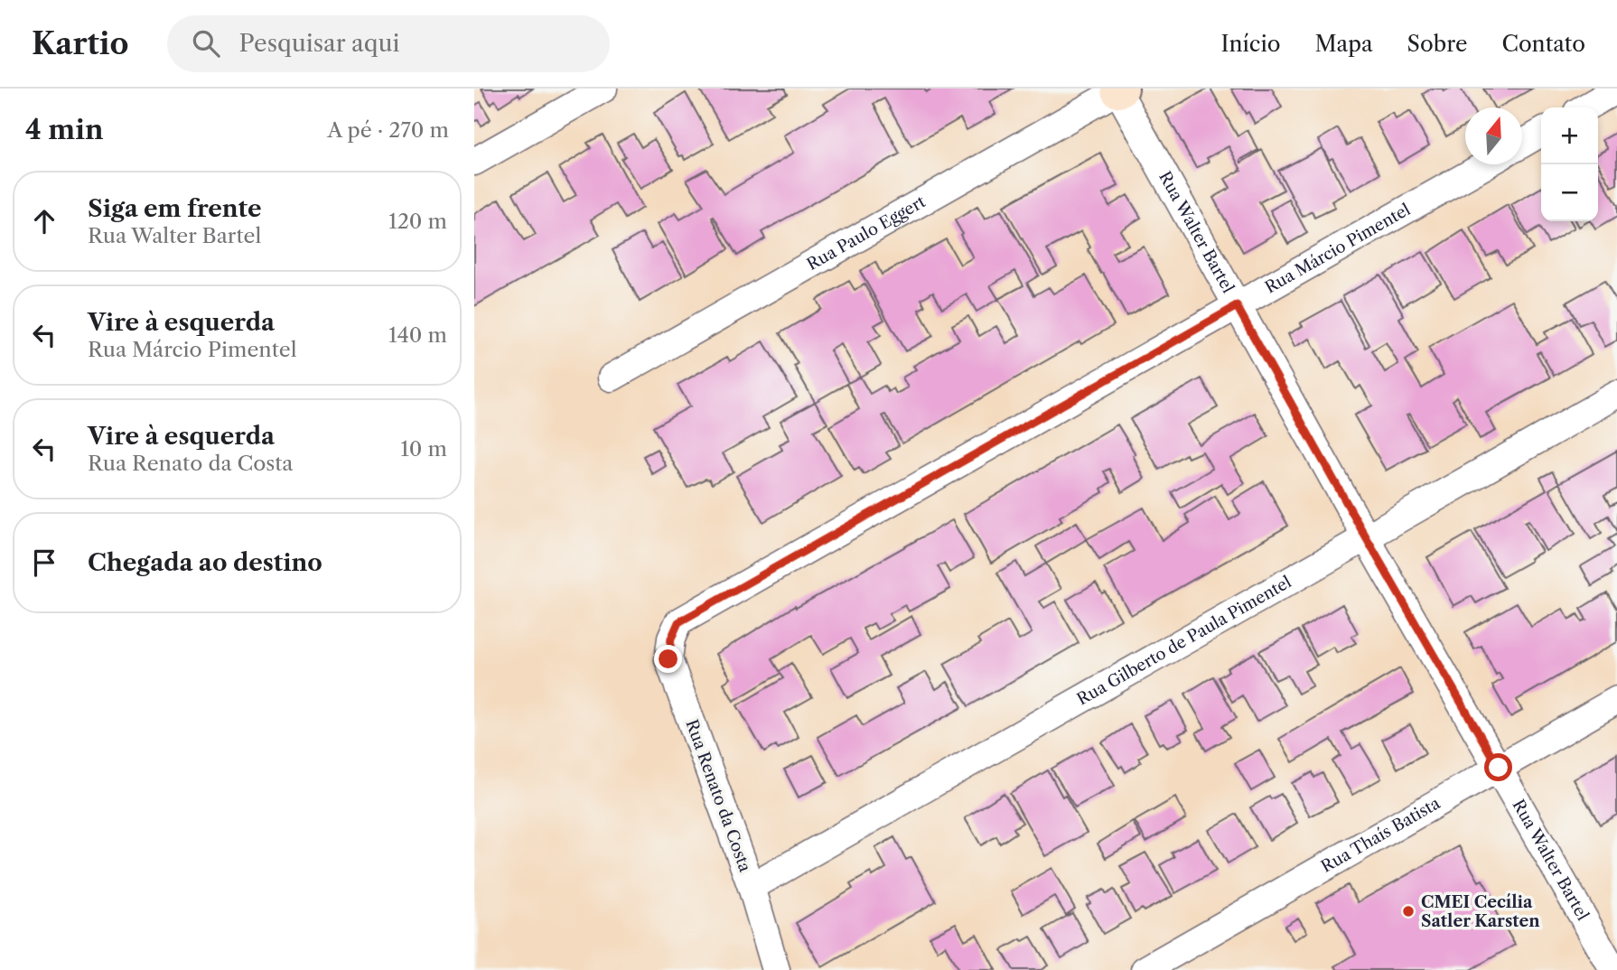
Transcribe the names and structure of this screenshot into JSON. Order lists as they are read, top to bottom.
{
  "streets": {
    "street": [
      "Rua Walter Bartel",
      "Rua Paulo Eggert",
      "Rua Márcio Pimentel",
      "Rua Gilberto de Paula Pimentel",
      "Rua Renato da Costa",
      "Rua Thaís Batista"
    ]
  },
  "crossings": [
    ["Rua Walter Bartel", "Rua Paulo Eggert"],
    ["Rua Walter Bartel", "Rua Márcio Pimentel"],
    ["Rua Walter Bartel", "Rua Gilberto de Paula Pimentel"],
    ["Rua Walter Bartel", "Rua Thaís Batista"],
    ["Rua Márcio Pimentel", "Rua Renato da Costa"],
    ["Rua Gilberto de Paula Pimentel", "Rua Renato da Costa"]
  ],
  "places": ["CMEI Cecília Satler Karsten"],
  "north": "top",
  "page": {
    "header": "Kartio",
    "search": "Pesquisar aqui",
    "nav": [
      "Início",
      "Mapa",
      "Sobre",
      "Contato"
    ],
    "heading": ["4 min", "A pé · 270 m"],
    "map_buttons": ["+", "−"],
    "list": [
      ["Siga em frente", "Rua Walter Bartel", "120 m"],
      ["Vire à esquerda", "Rua Márcio Pimentel", "140 m"],
      ["Vire à esquerda", "Rua Renato da Costa", "10 m"],
      "Chegada ao destino"
    ]
  }
}
